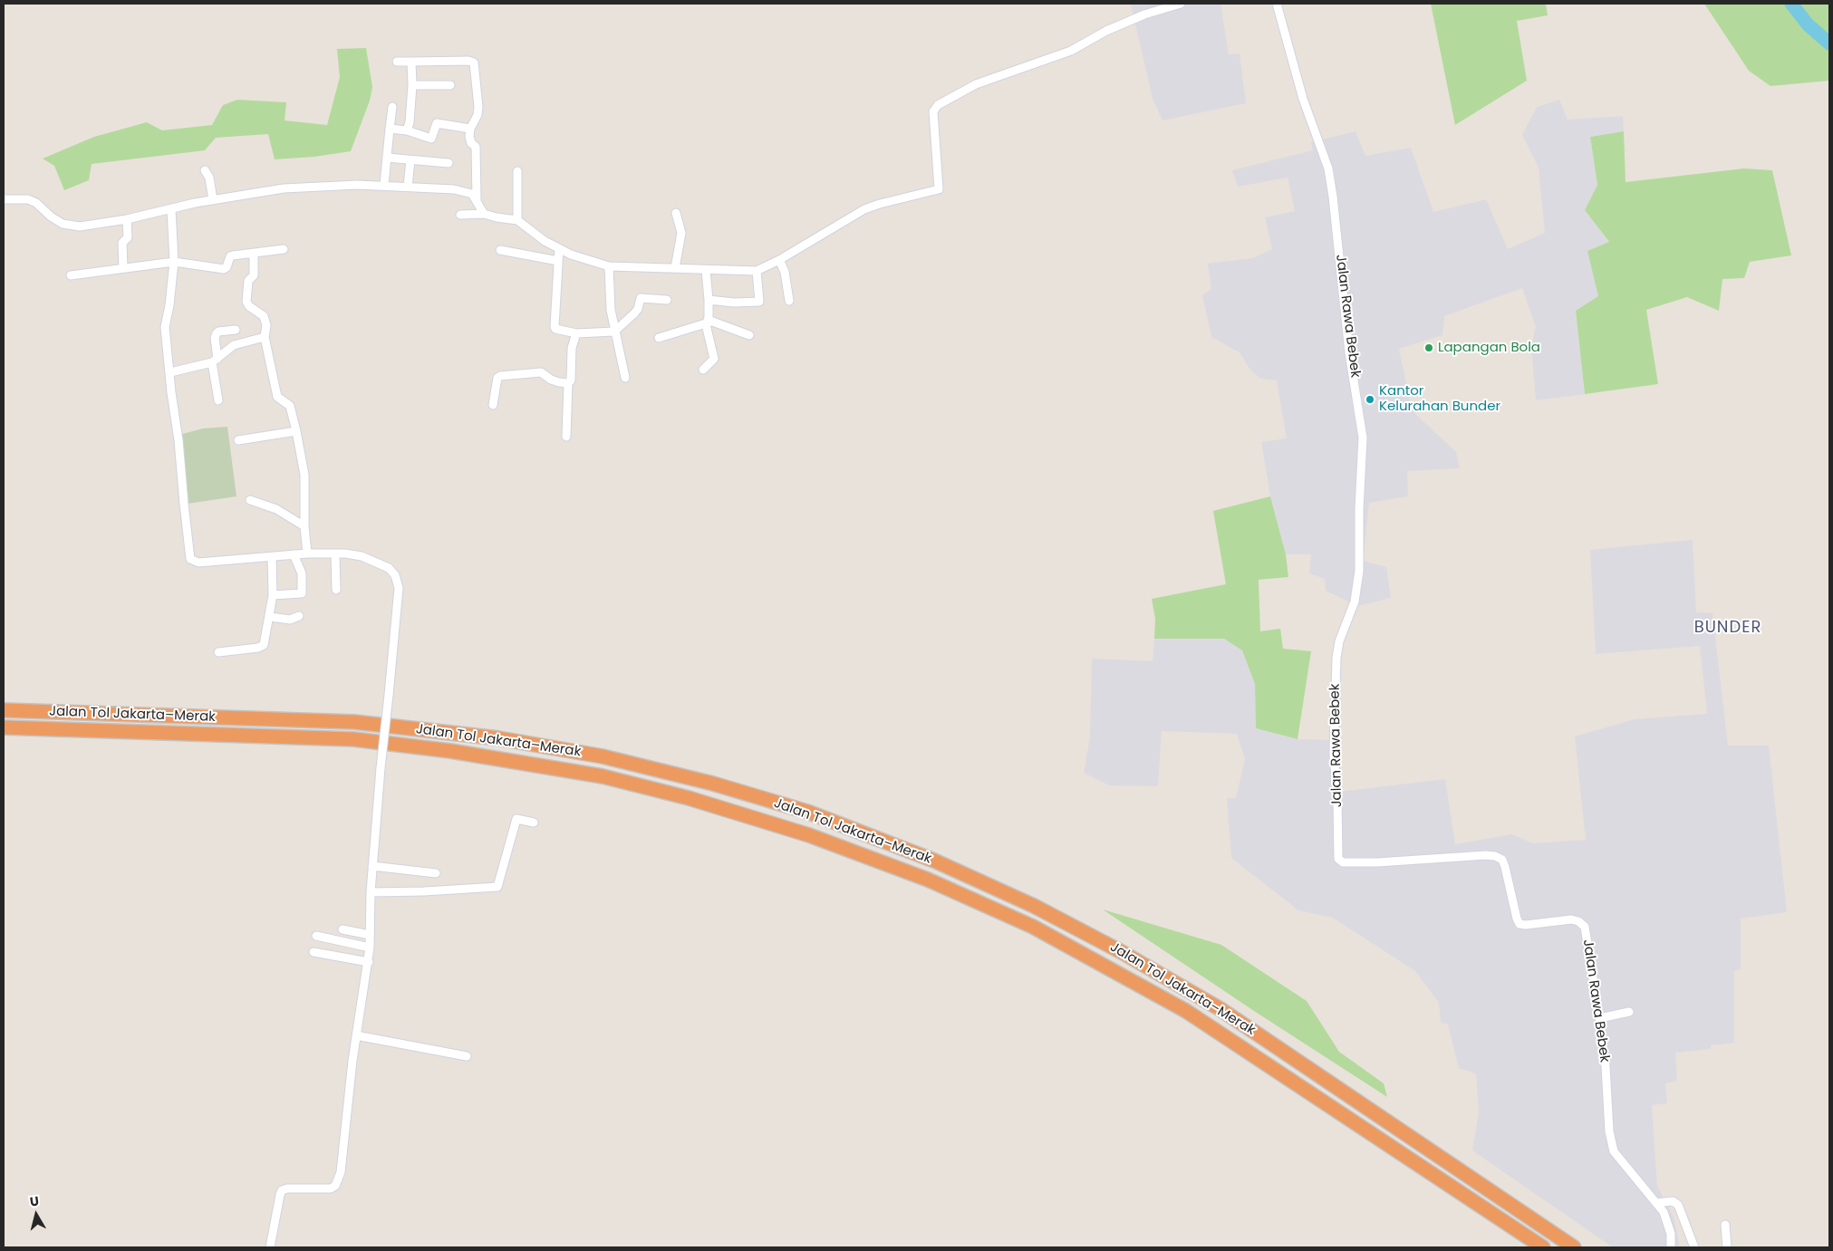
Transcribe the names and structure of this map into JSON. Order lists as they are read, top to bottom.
{
  "streets": {
    "highway": ["Jalan Tol Jakarta–Merak"],
    "street": ["Jalan Rawa Bebek"]
  },
  "districts": ["BUNDER"],
  "places": ["Lapangan Bola", "Kantor Kelurahan Bunder"],
  "north": "top"
}
